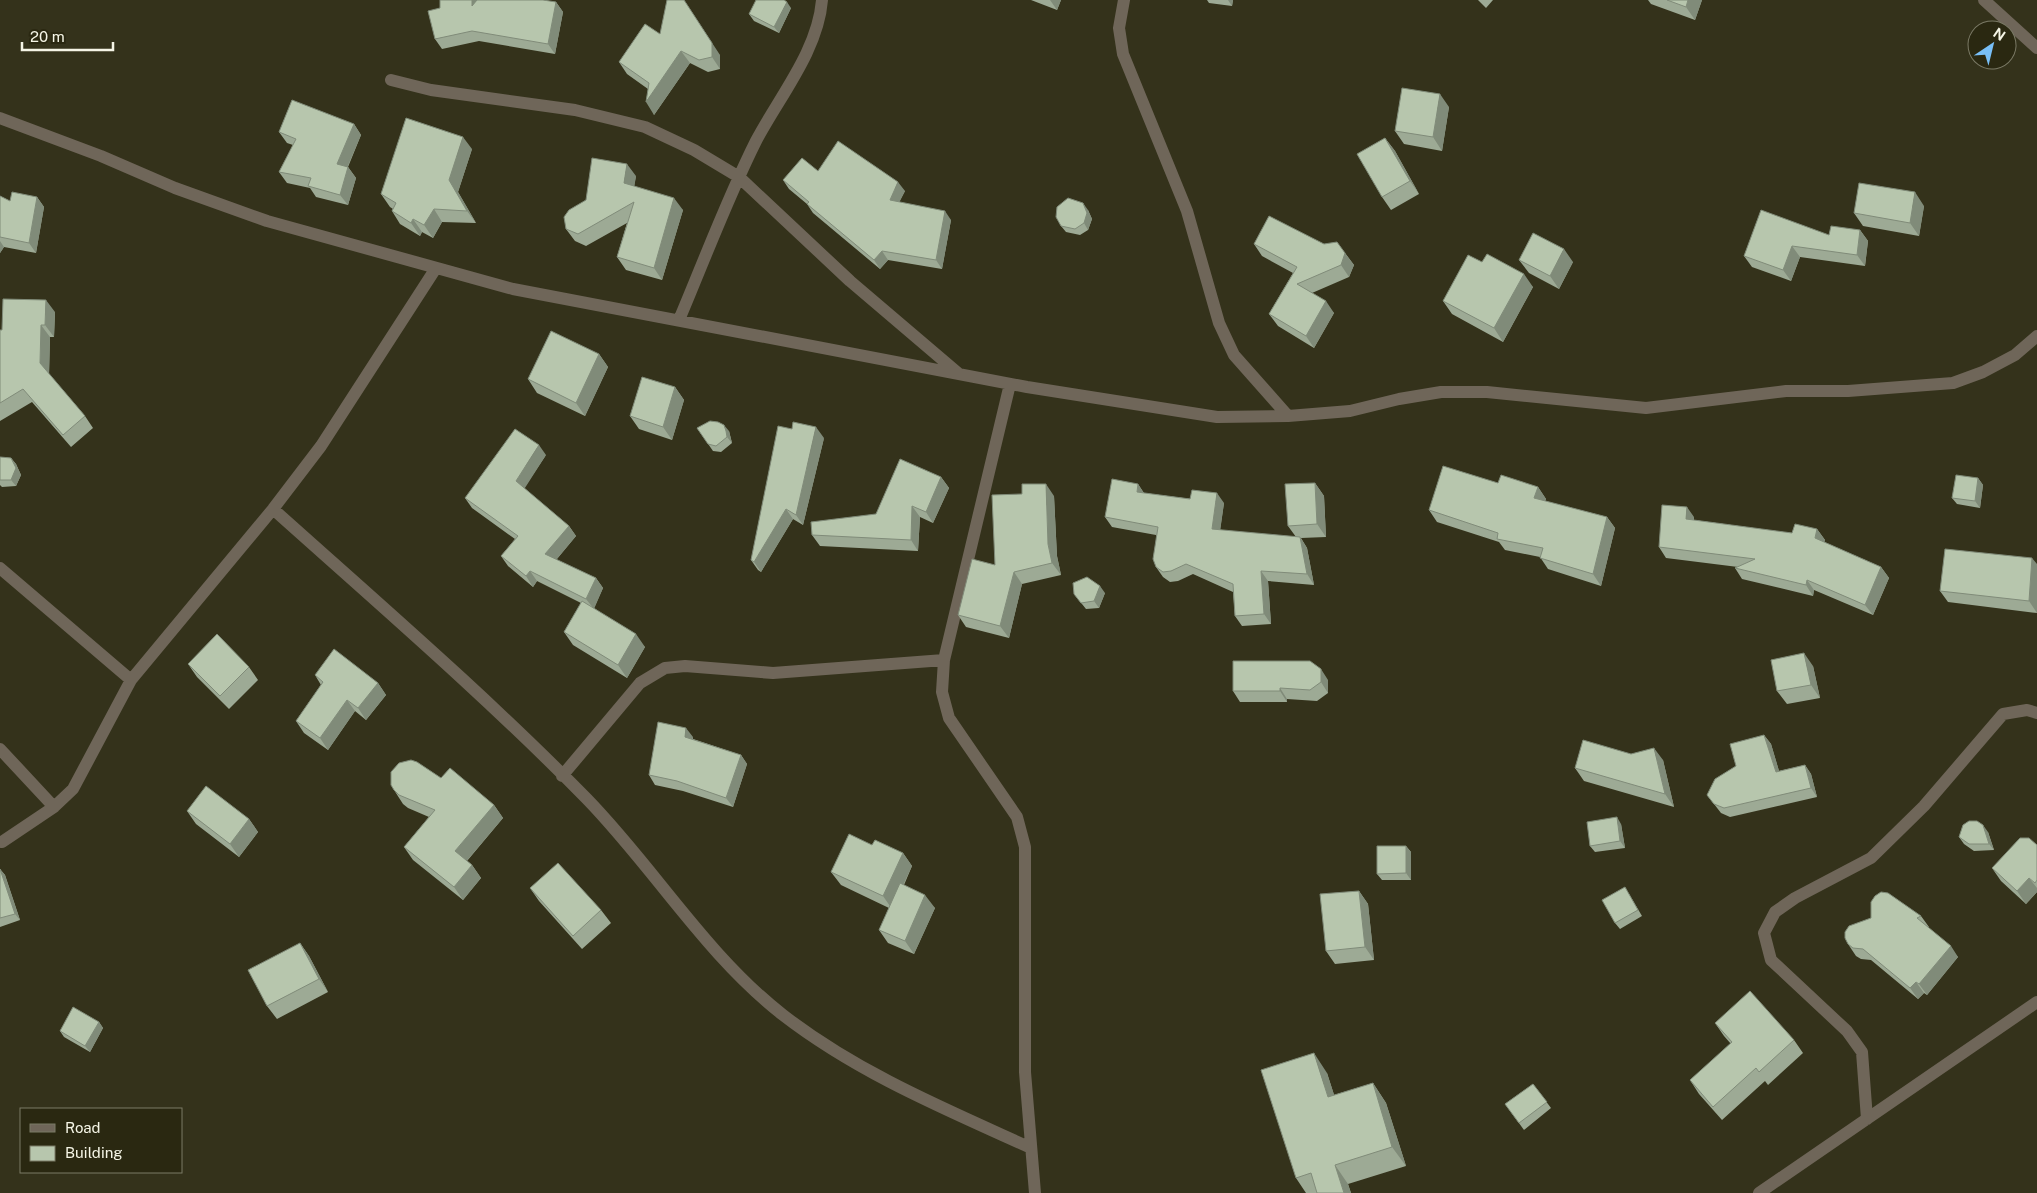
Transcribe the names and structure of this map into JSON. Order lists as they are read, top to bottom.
{
  "legend": ["Road", "Building"],
  "scale_bar": "20 m",
  "north": "top right"
}
